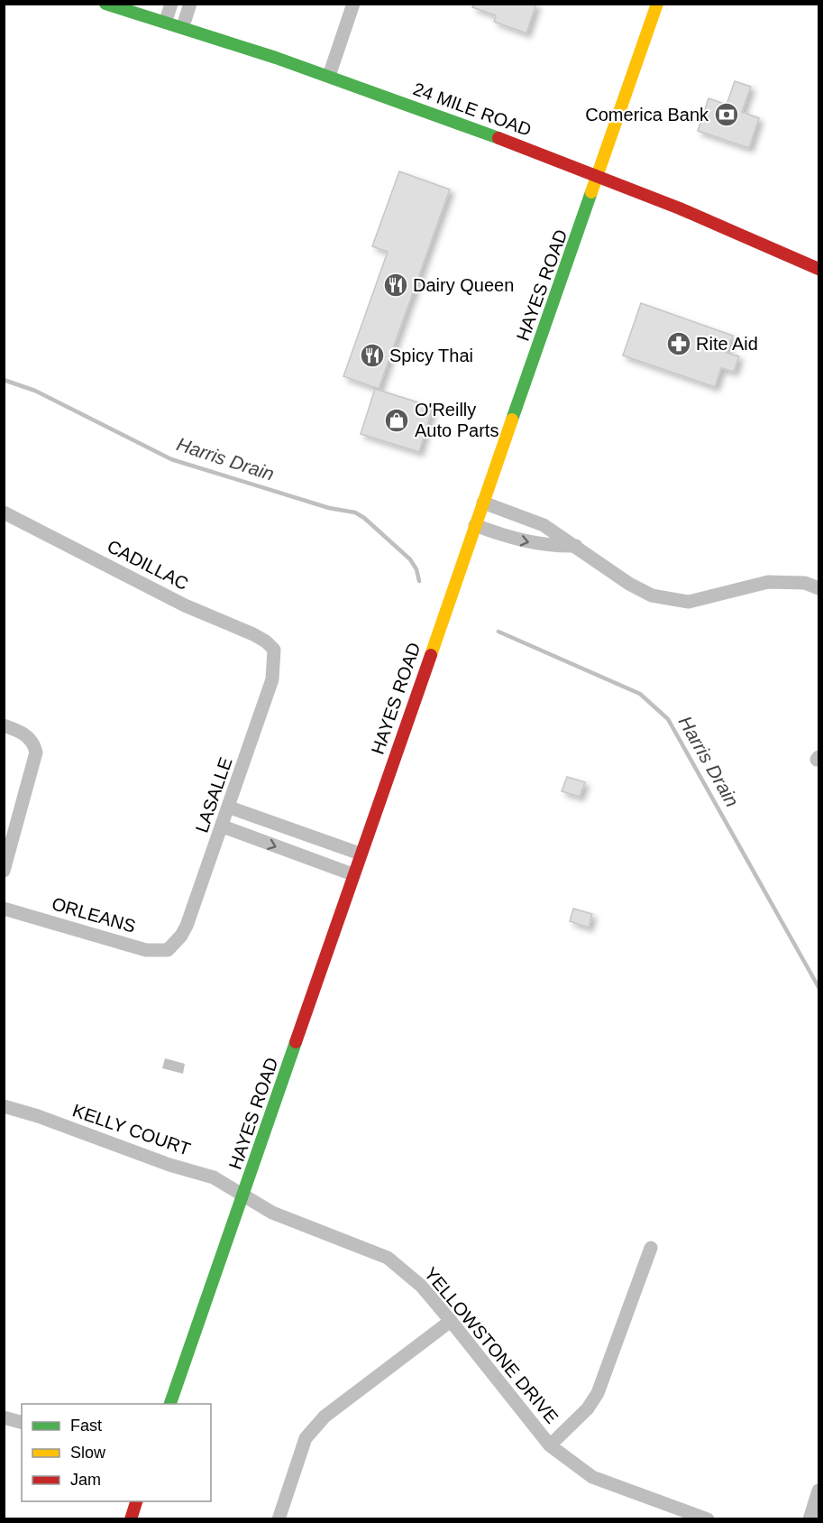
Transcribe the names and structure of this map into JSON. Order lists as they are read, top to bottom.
{
  "streets": {
    "street": [
      "24 MILE ROAD",
      "HAYES ROAD",
      "CADILLAC",
      "LASALLE",
      "ORLEANS",
      "KELLY COURT",
      "YELLOWSTONE DRIVE"
    ]
  },
  "crossings": [
    ["24 MILE ROAD", "HAYES ROAD"],
    ["HAYES ROAD", "KELLY COURT"],
    ["HAYES ROAD", "YELLOWSTONE DRIVE"],
    ["CADILLAC", "LASALLE"],
    ["LASALLE", "ORLEANS"],
    ["KELLY COURT", "YELLOWSTONE DRIVE"]
  ],
  "water": ["Harris Drain"],
  "places": {
    "bank": ["Comerica Bank"],
    "restaurant": ["Dairy Queen", "Spicy Thai"],
    "pharmacy": ["Rite Aid"],
    "shop": ["O'Reilly Auto Parts"]
  },
  "legend": ["Fast", "Slow", "Jam"]
}
